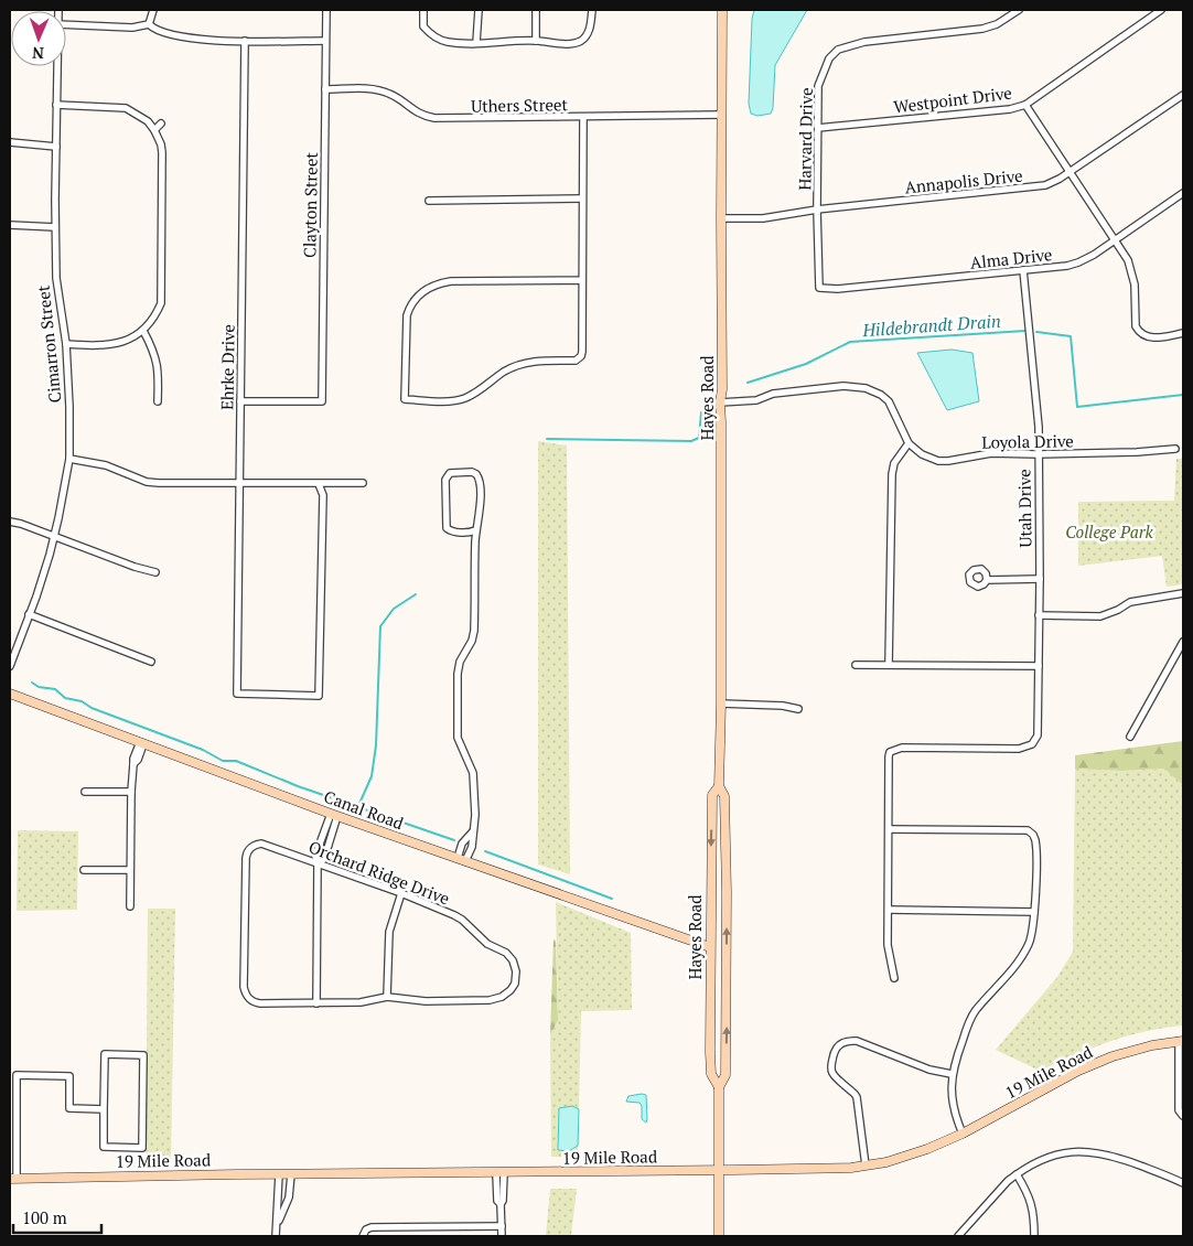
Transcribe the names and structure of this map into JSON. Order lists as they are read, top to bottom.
{
  "streets": {
    "street": [
      "Westpoint Drive",
      "Uthers Street",
      "Harvard Drive",
      "Annapolis Drive",
      "Clayton Street",
      "Alma Drive",
      "Cimarron Street",
      "Ehrke Drive",
      "Hayes Road",
      "Loyola Drive",
      "Utah Drive",
      "Canal Road",
      "Orchard Ridge Drive",
      "19 Mile Road"
    ]
  },
  "crossings": [
    ["Westpoint Drive", "Harvard Drive"],
    ["Uthers Street", "Clayton Street"],
    ["Uthers Street", "Hayes Road"],
    ["Harvard Drive", "Annapolis Drive"],
    ["Harvard Drive", "Alma Drive"],
    ["Annapolis Drive", "Hayes Road"],
    ["Clayton Street", "Ehrke Drive"],
    ["Alma Drive", "Utah Drive"],
    ["Hayes Road", "Canal Road"],
    ["Hayes Road", "19 Mile Road"],
    ["Loyola Drive", "Utah Drive"]
  ],
  "water": ["Hildebrandt Drain"],
  "parks": ["College Park"],
  "scale_bar": "100 m",
  "north": "bottom"
}
